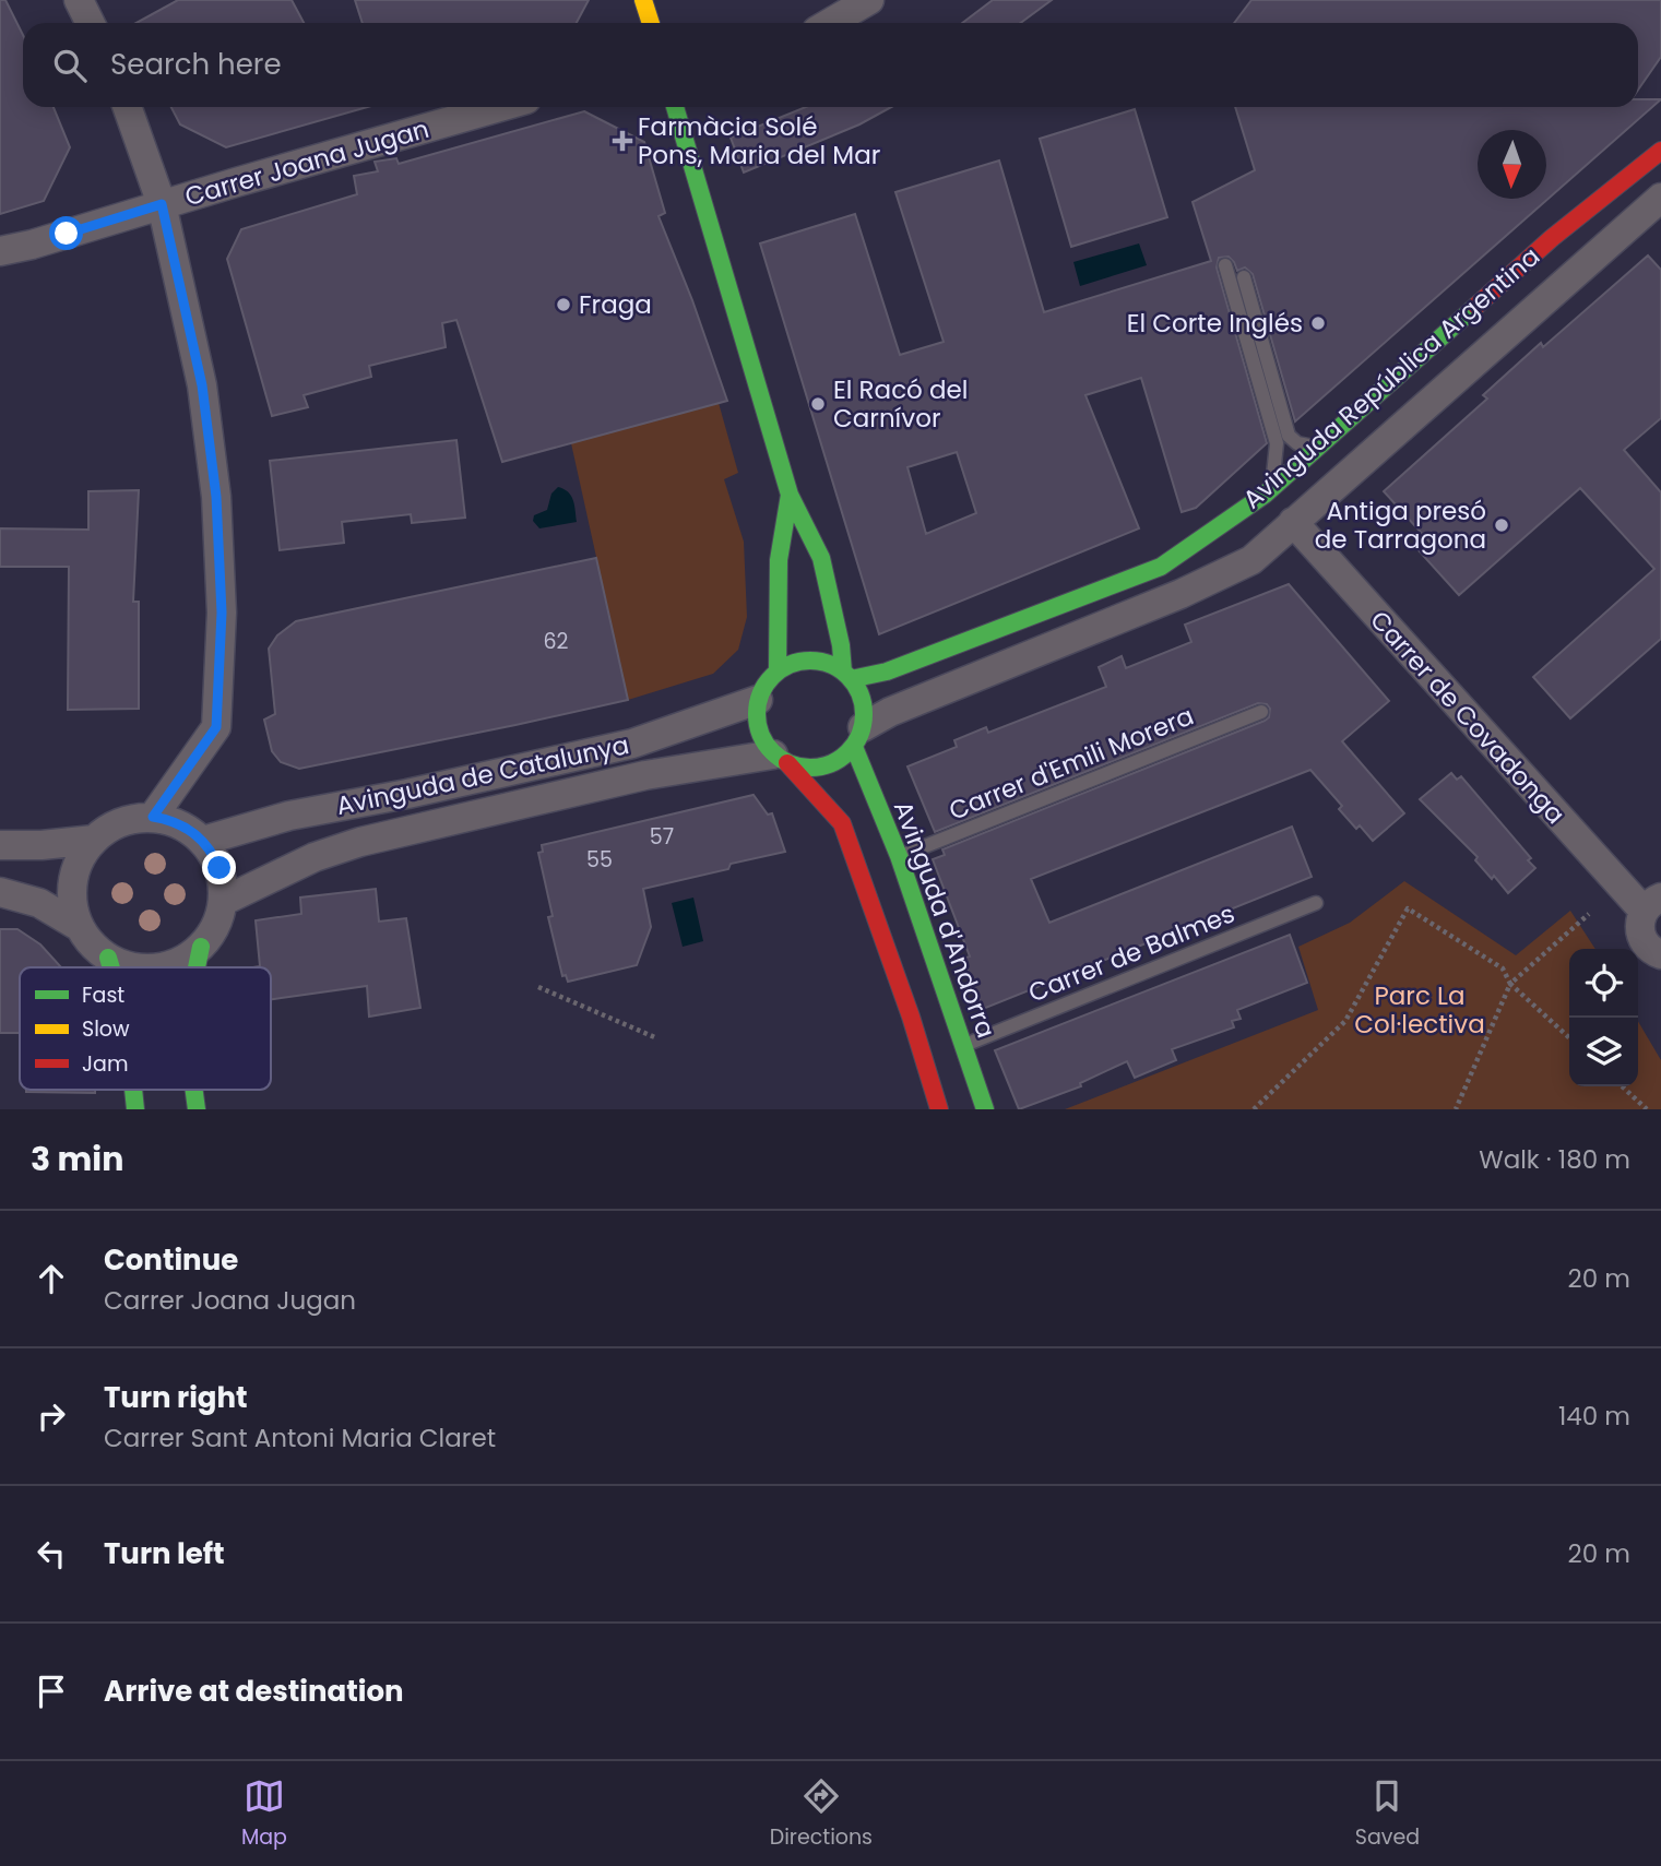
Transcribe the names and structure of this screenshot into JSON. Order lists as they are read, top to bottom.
{
  "streets": {
    "main road": ["Avinguda República Argentina", "Avinguda d'Andorra"],
    "street": ["Carrer Joana Jugan", "Carrer de Covadonga", "Avinguda de Catalunya"],
    "lane": ["Carrer d'Emili Morera", "Carrer de Balmes"]
  },
  "crossings": [
    ["Avinguda República Argentina", "Carrer de Covadonga"],
    ["Avinguda República Argentina", "Avinguda de Catalunya"],
    ["Avinguda República Argentina", "Avinguda d'Andorra"],
    ["Carrer d'Emili Morera", "Avinguda d'Andorra"],
    ["Avinguda de Catalunya", "Avinguda d'Andorra"],
    ["Avinguda d'Andorra", "Carrer de Balmes"]
  ],
  "parks": ["Parc La Col·lectiva"],
  "places": {
    "health": ["Farmàcia Solé Pons, Maria del Mar"],
    "other": [
      "Fraga",
      "El Corte Inglés",
      "El Racó del Carnívor",
      "Antiga presó de Tarragona"
    ]
  },
  "house_numbers": ["62", "57", "55"],
  "legend": ["Fast", "Slow", "Jam"],
  "north": "bottom",
  "page": {
    "search": "Search here",
    "heading": ["3 min", "Walk · 180 m"],
    "list": [
      ["Continue", "Carrer Joana Jugan", "20 m"],
      ["Turn right", "Carrer Sant Antoni Maria Claret", "140 m"],
      ["Turn left", "20 m"],
      "Arrive at destination"
    ],
    "nav": ["Map", "Directions", "Saved"]
  }
}
